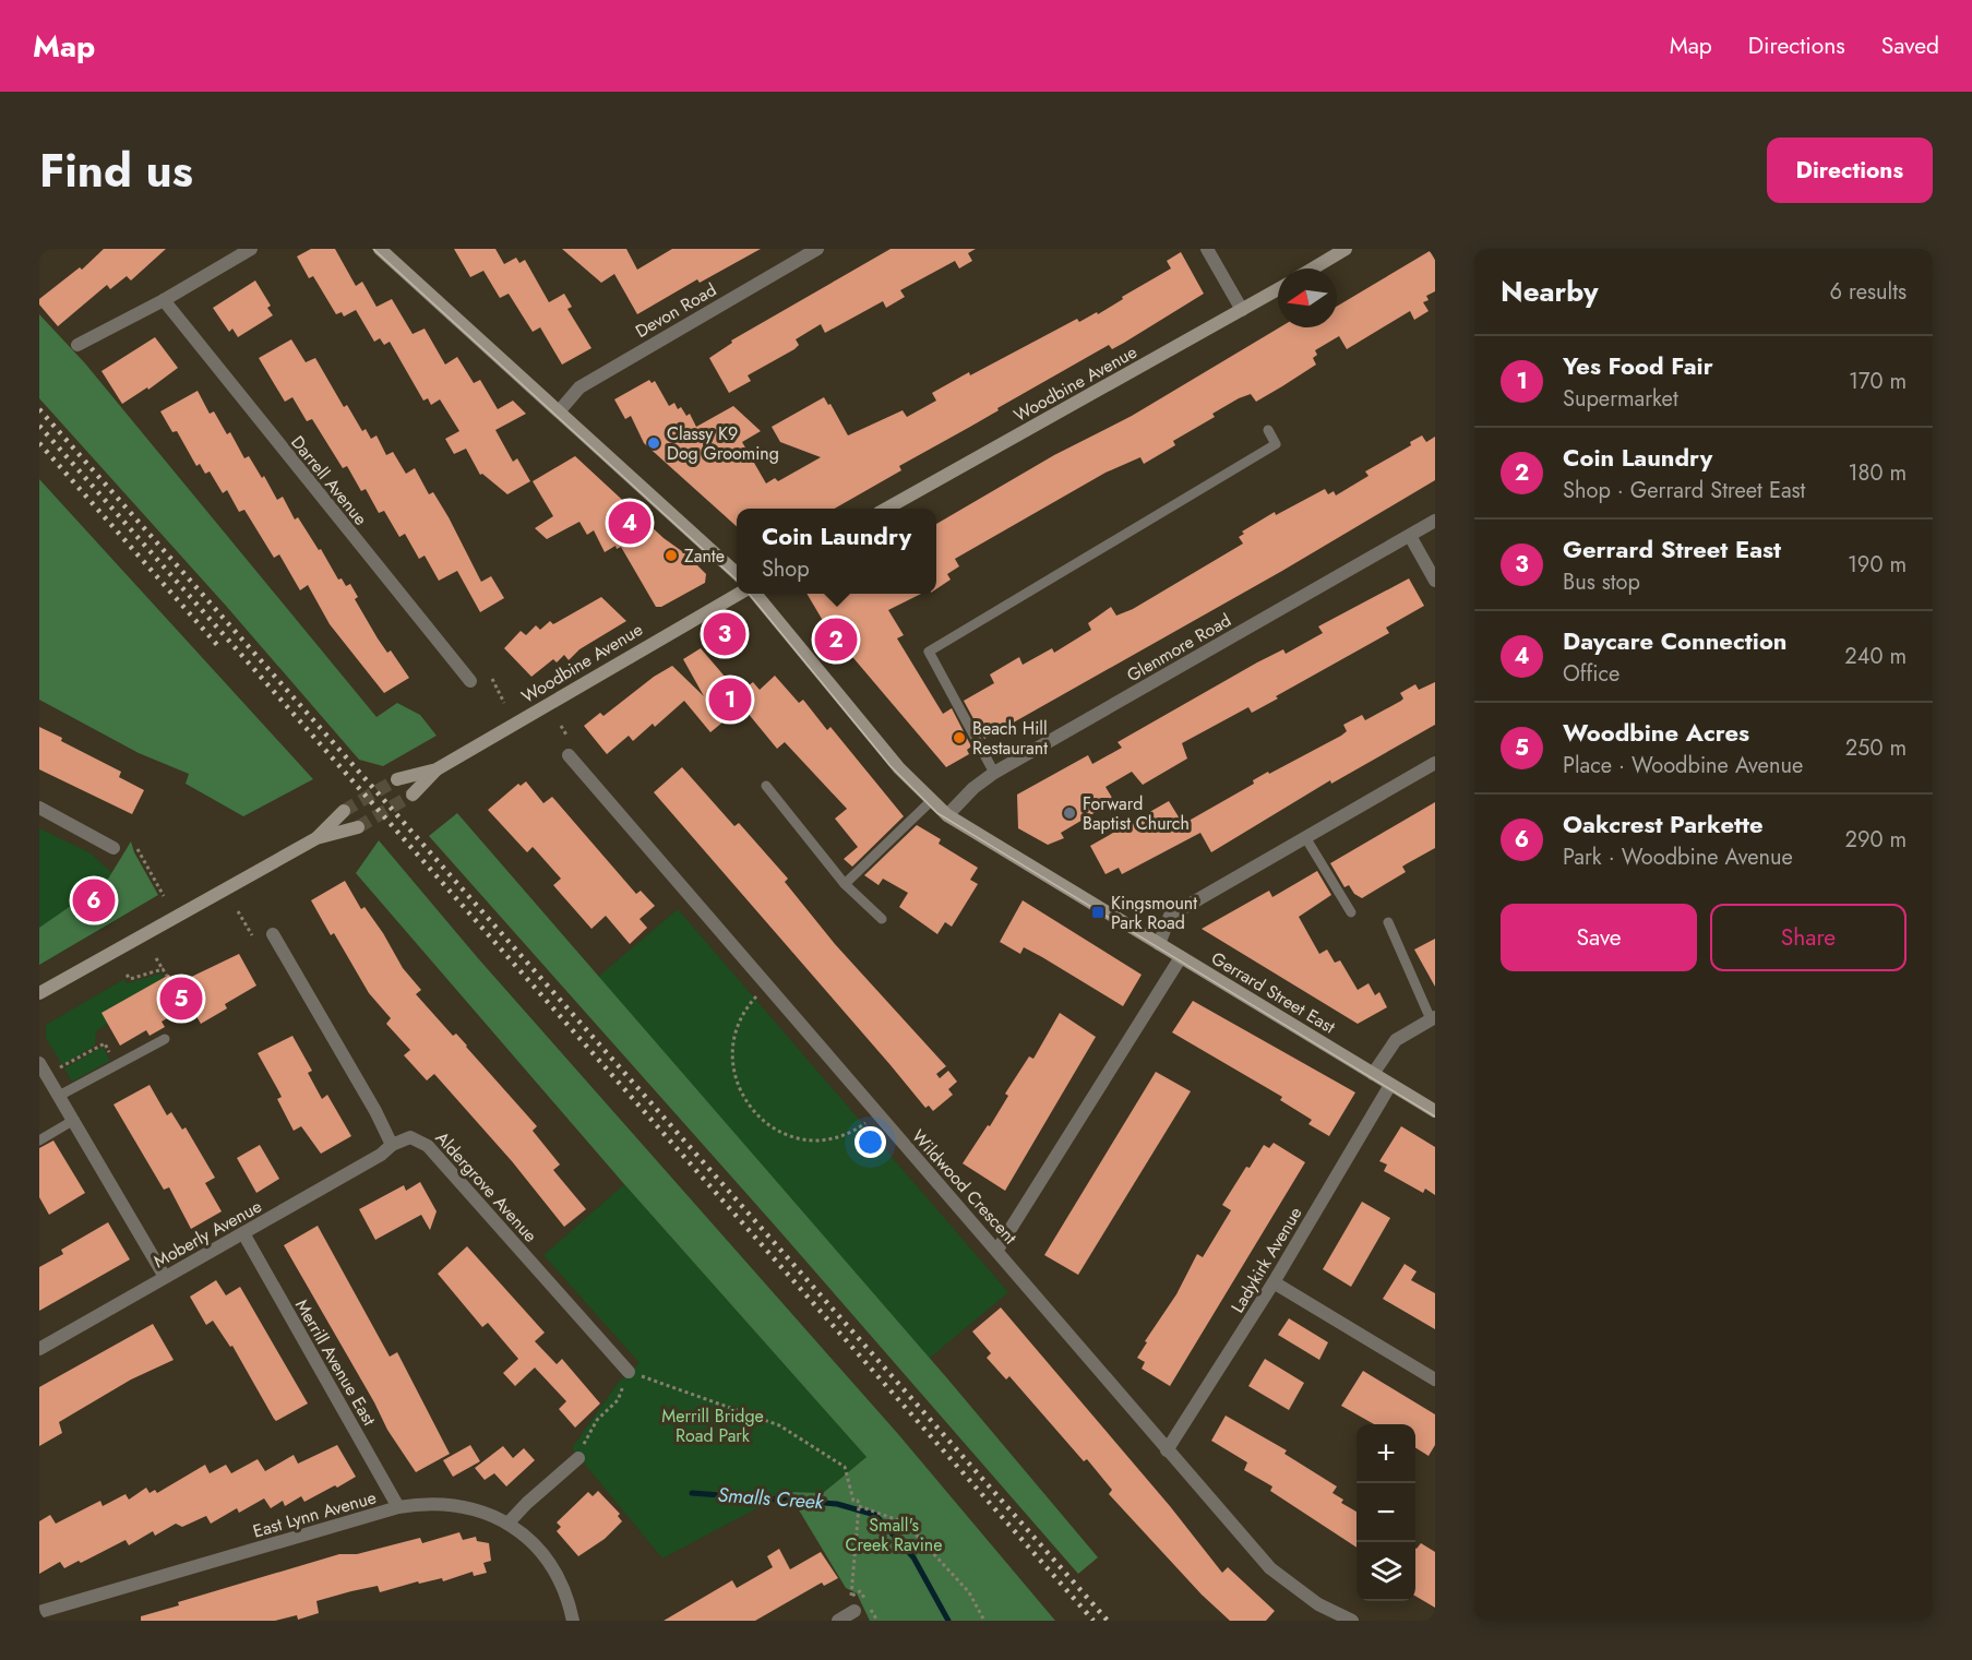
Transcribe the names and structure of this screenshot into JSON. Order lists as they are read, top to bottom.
{
  "streets": {
    "main road": ["Woodbine Avenue", "Gerrard Street East"],
    "street": [
      "Devon Road",
      "Darrell Avenue",
      "Glenmore Road",
      "Aldergrove Avenue",
      "Wildwood Crescent",
      "Moberly Avenue",
      "Ladykirk Avenue",
      "Merrill Avenue East",
      "East Lynn Avenue"
    ]
  },
  "crossings": [
    ["Glenmore Road", "Gerrard Street East"],
    ["Gerrard Street East", "Ladykirk Avenue"],
    ["Aldergrove Avenue", "Moberly Avenue"],
    ["Wildwood Crescent", "Ladykirk Avenue"],
    ["Moberly Avenue", "Merrill Avenue East"],
    ["Merrill Avenue East", "East Lynn Avenue"]
  ],
  "water": ["Smalls Creek"],
  "parks": ["Merrill Bridge Road Park", "Small's Creek Ravine"],
  "places": {
    "other": [
      "Classy K9 Dog Grooming",
      "Zante",
      "Beach Hill Restaurant",
      "Forward Baptist Church"
    ],
    "transit": ["Kingsmount Park Road"]
  },
  "north": "left",
  "page": {
    "header": "Map",
    "nav": ["Map", "Directions", "Saved"],
    "title": "Find us",
    "buttons": [
      "Directions",
      ["Save", "Share"]
    ],
    "heading": ["Nearby", "6 results"],
    "list": [
      {
        "mark": "1",
        "name": "Yes Food Fair",
        "note": "Supermarket",
        "value": "170 m"
      },
      {
        "mark": "2",
        "name": "Coin Laundry",
        "note": "Shop · Gerrard Street East",
        "value": "180 m"
      },
      {
        "mark": "3",
        "name": "Gerrard Street East",
        "note": "Bus stop",
        "value": "190 m"
      },
      {
        "mark": "4",
        "name": "Daycare Connection",
        "note": "Office",
        "value": "240 m"
      },
      {
        "mark": "5",
        "name": "Woodbine Acres",
        "note": "Place · Woodbine Avenue",
        "value": "250 m"
      },
      {
        "mark": "6",
        "name": "Oakcrest Parkette",
        "note": "Park · Woodbine Avenue",
        "value": "290 m"
      }
    ],
    "pins": [
      "4",
      "3",
      "2",
      "1",
      "6",
      "5"
    ],
    "popup": ["Coin Laundry", "Shop"],
    "map_buttons": ["+", "−"]
  }
}
